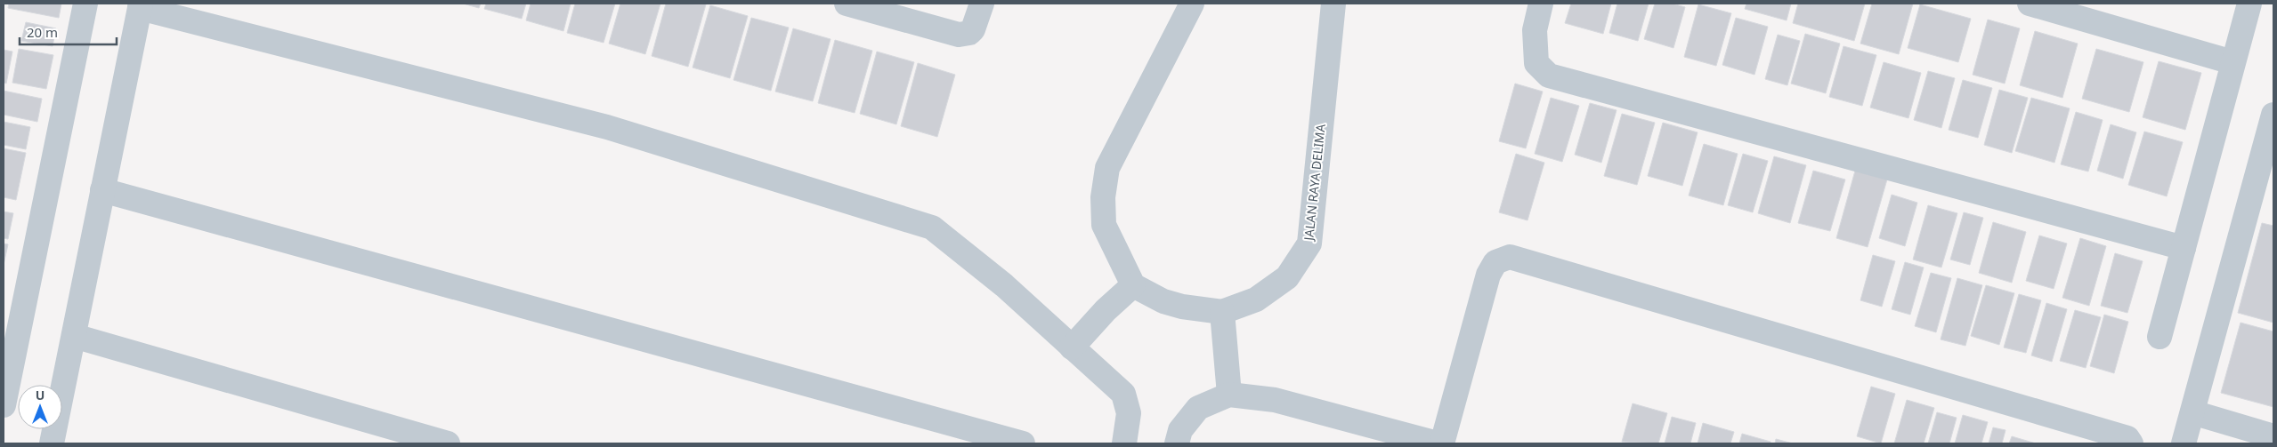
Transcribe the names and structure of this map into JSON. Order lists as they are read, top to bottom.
{
  "streets": {
    "street": ["JALAN RAYA DELIMA"]
  },
  "scale_bar": "20 m",
  "north": "top"
}
